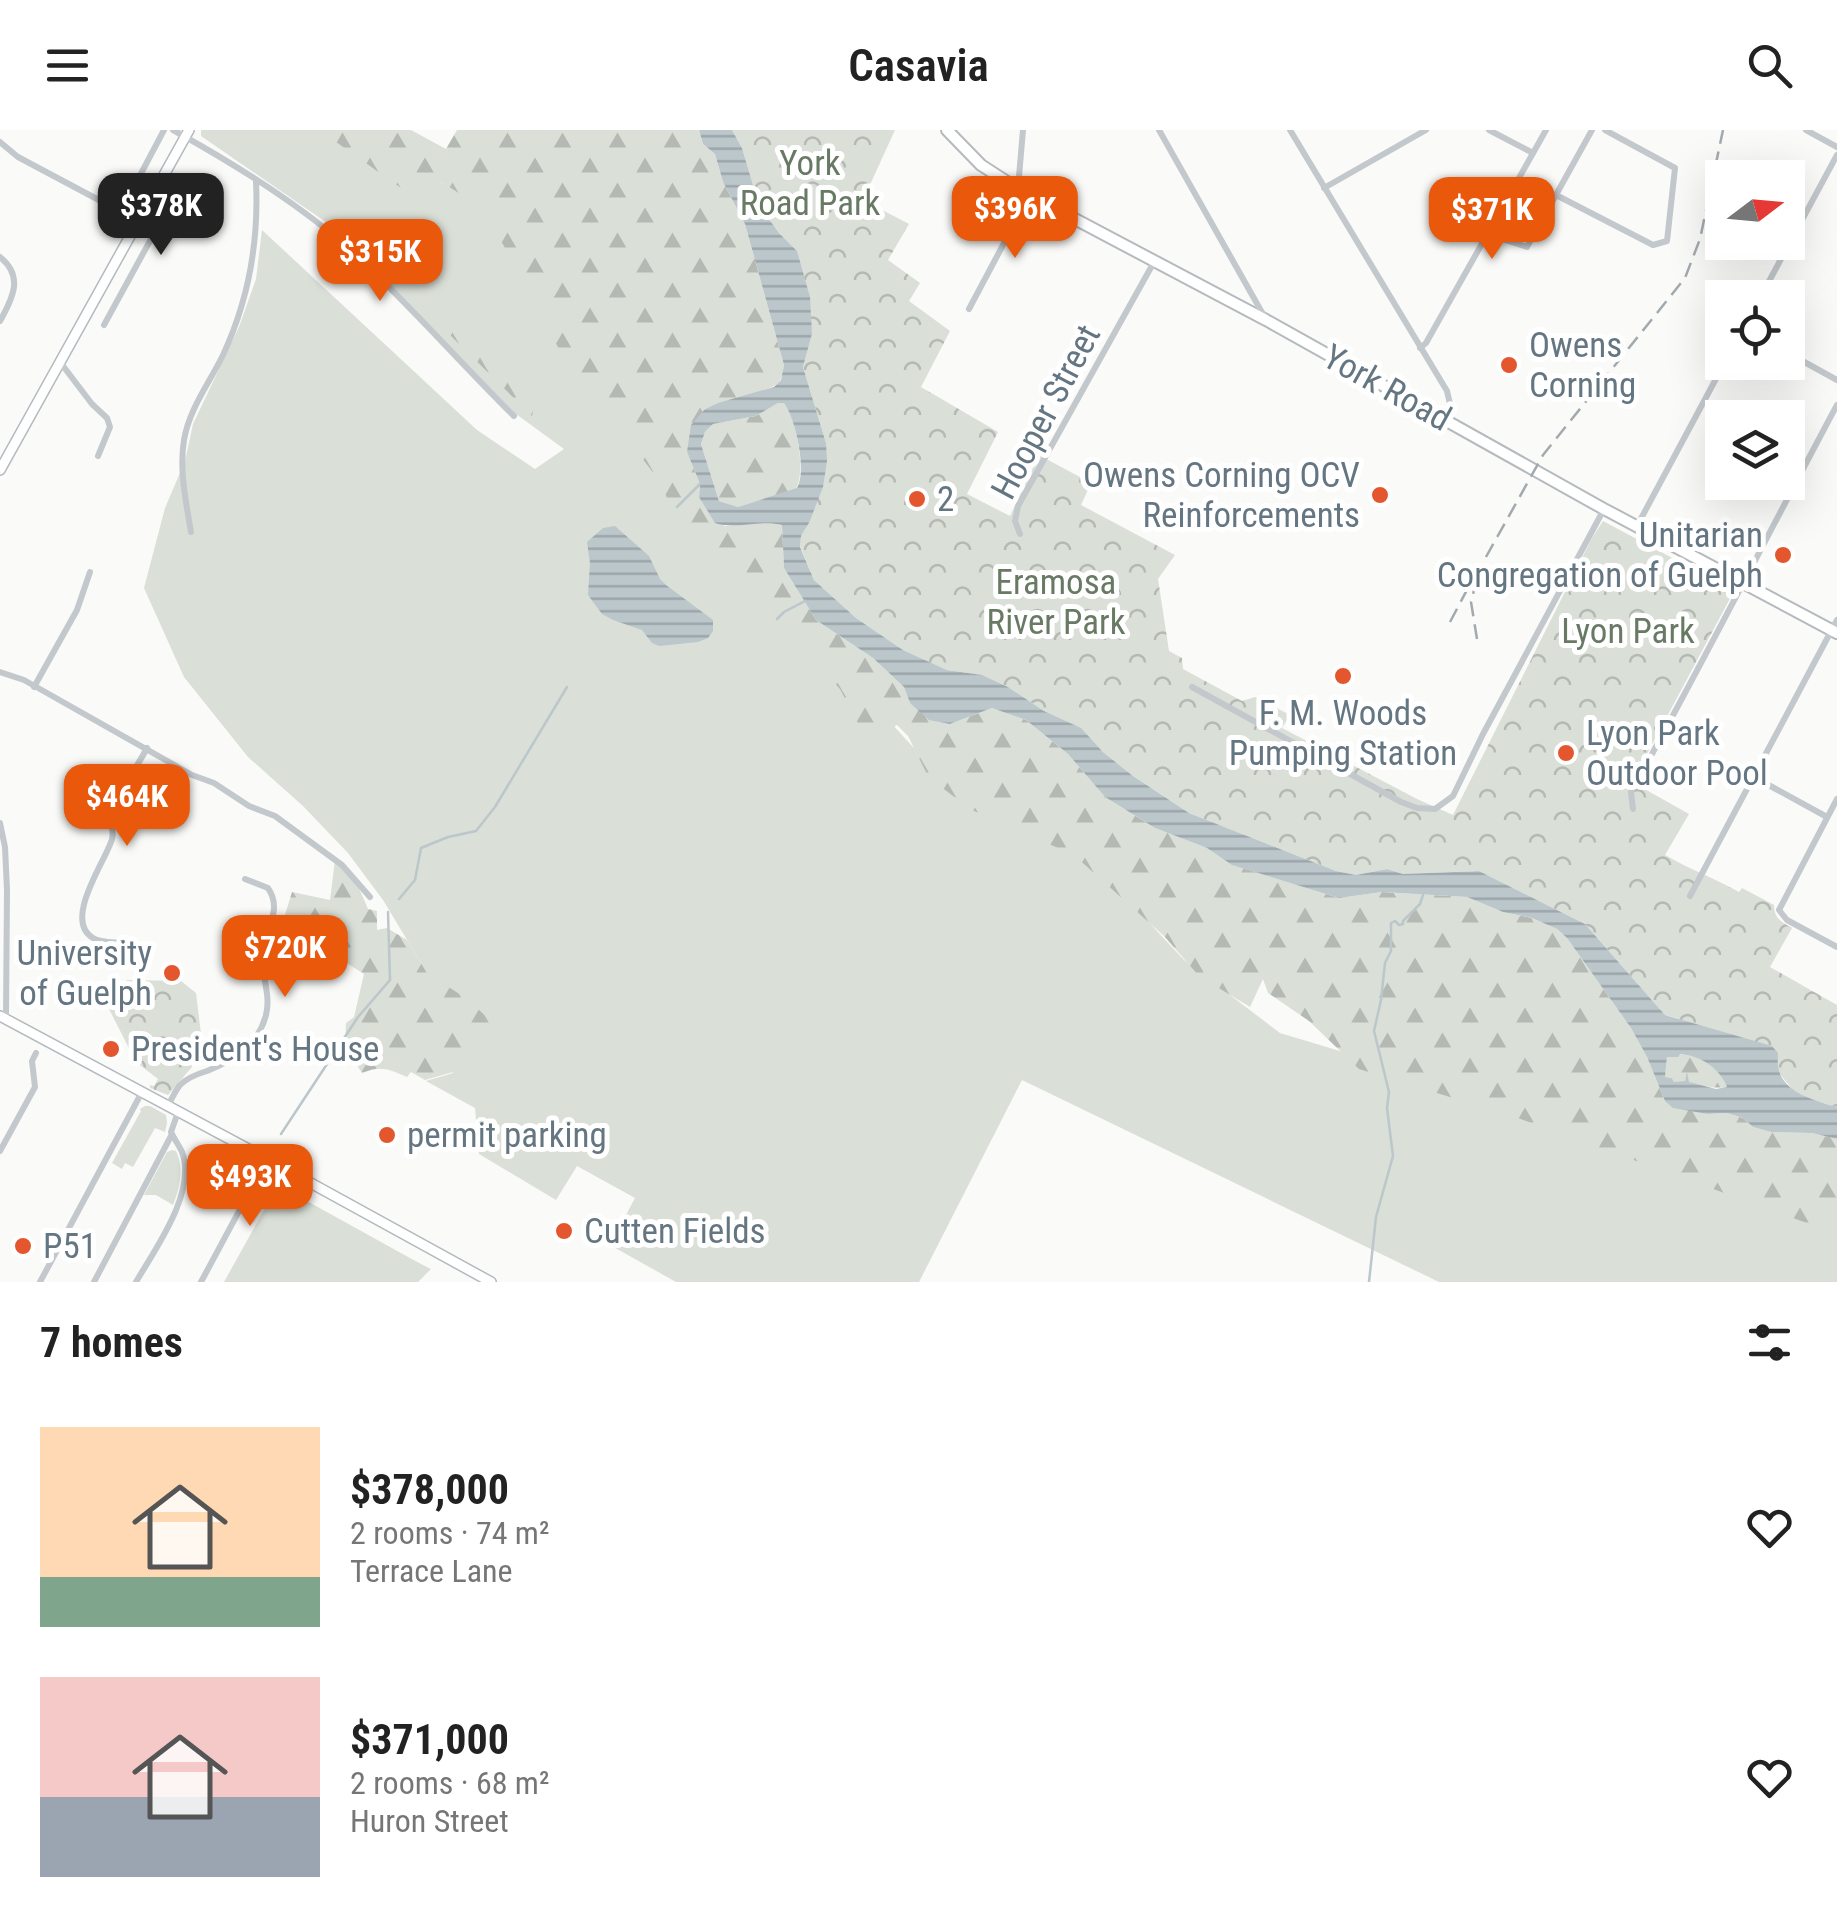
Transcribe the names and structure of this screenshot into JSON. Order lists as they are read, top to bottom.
{
  "streets": {
    "main road": ["York Road"],
    "street": ["Hooper Street"]
  },
  "crossings": [
    ["York Road", "Hooper Street"]
  ],
  "parks": ["York Road Park", "Eramosa River Park", "Lyon Park"],
  "places": [
    "Owens Corning",
    "Owens Corning OCV Reinforcements",
    "2",
    "Unitarian Congregation of Guelph",
    "F. M. Woods Pumping Station",
    "Lyon Park Outdoor Pool",
    "University of Guelph",
    "President's House",
    "permit parking",
    "Cutten Fields",
    "P51"
  ],
  "north": "right",
  "page": {
    "header": "Casavia",
    "price": [
      "$378K",
      "$396K",
      "$371K",
      "$315K",
      "$464K",
      "$720K",
      "$493K"
    ],
    "heading": "7 homes",
    "list": [
      {
        "name": "$378,000",
        "note": "2 rooms · 74 m² · Terrace Lane"
      },
      {
        "name": "$371,000",
        "note": "2 rooms · 68 m² · Huron Street"
      }
    ]
  }
}
